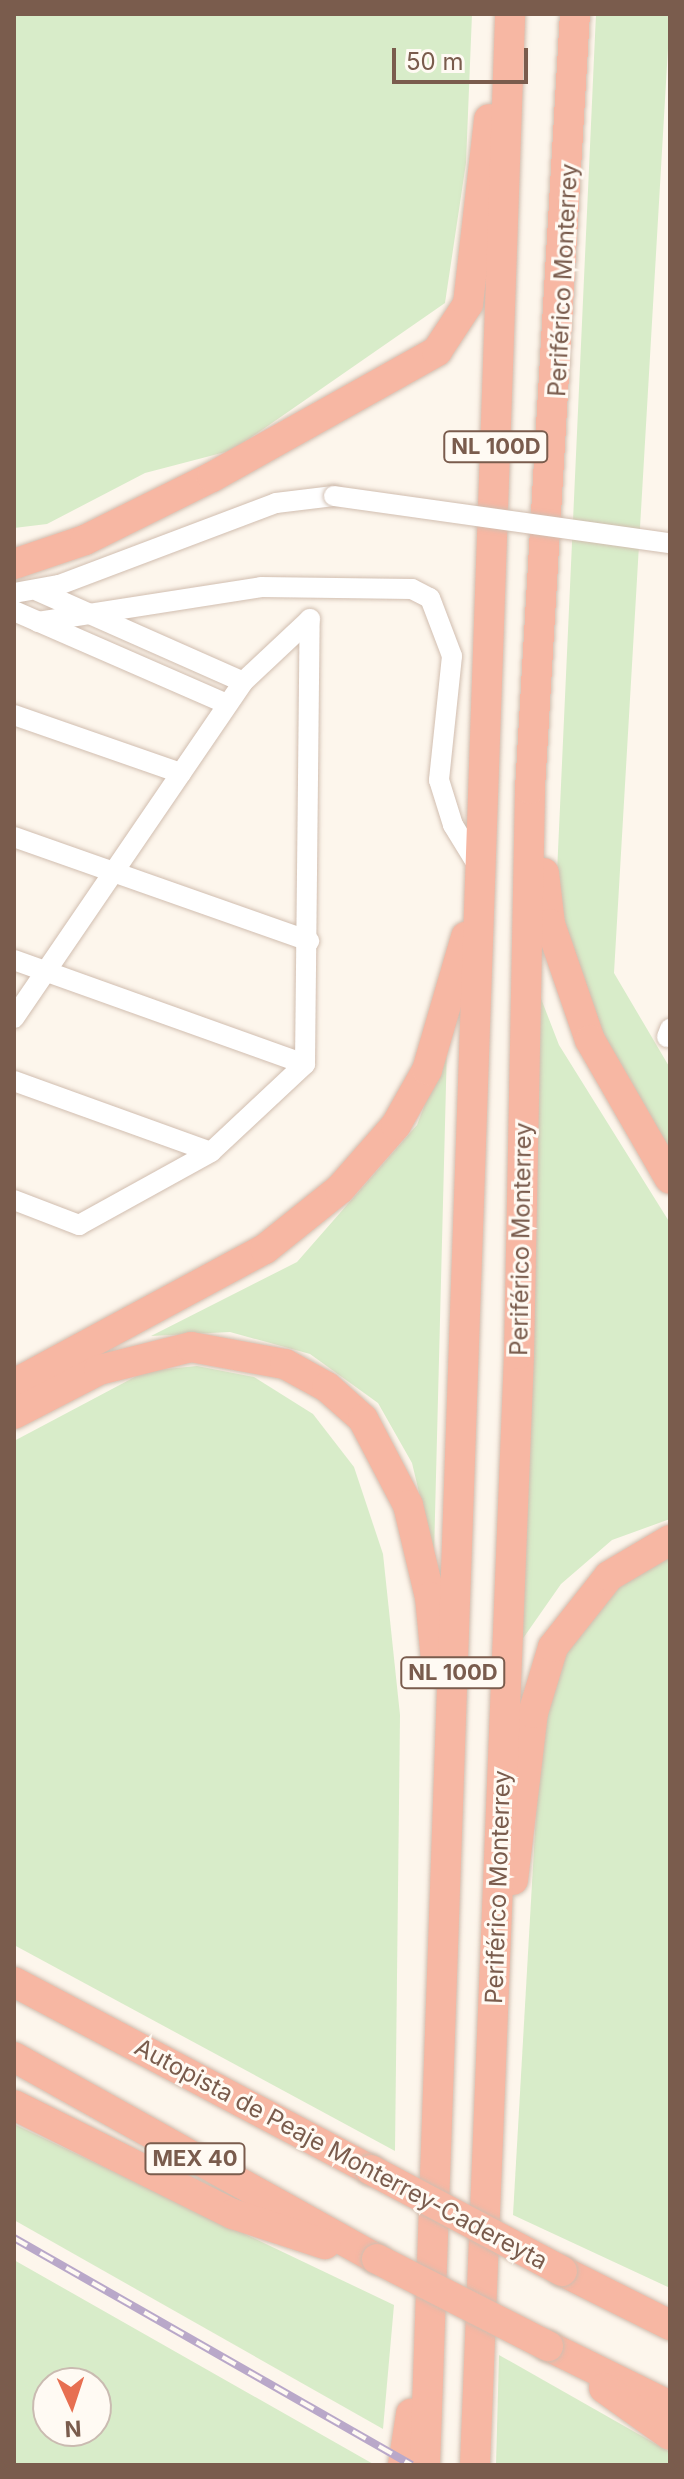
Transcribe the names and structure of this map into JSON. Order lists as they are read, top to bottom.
{
  "streets": {
    "highway": [
      "Periférico Monterrey",
      "NL 100D",
      "Autopista de Peaje Monterrey-Cadereyta",
      "MEX 40"
    ]
  },
  "scale_bar": "50 m",
  "north": "bottom"
}
